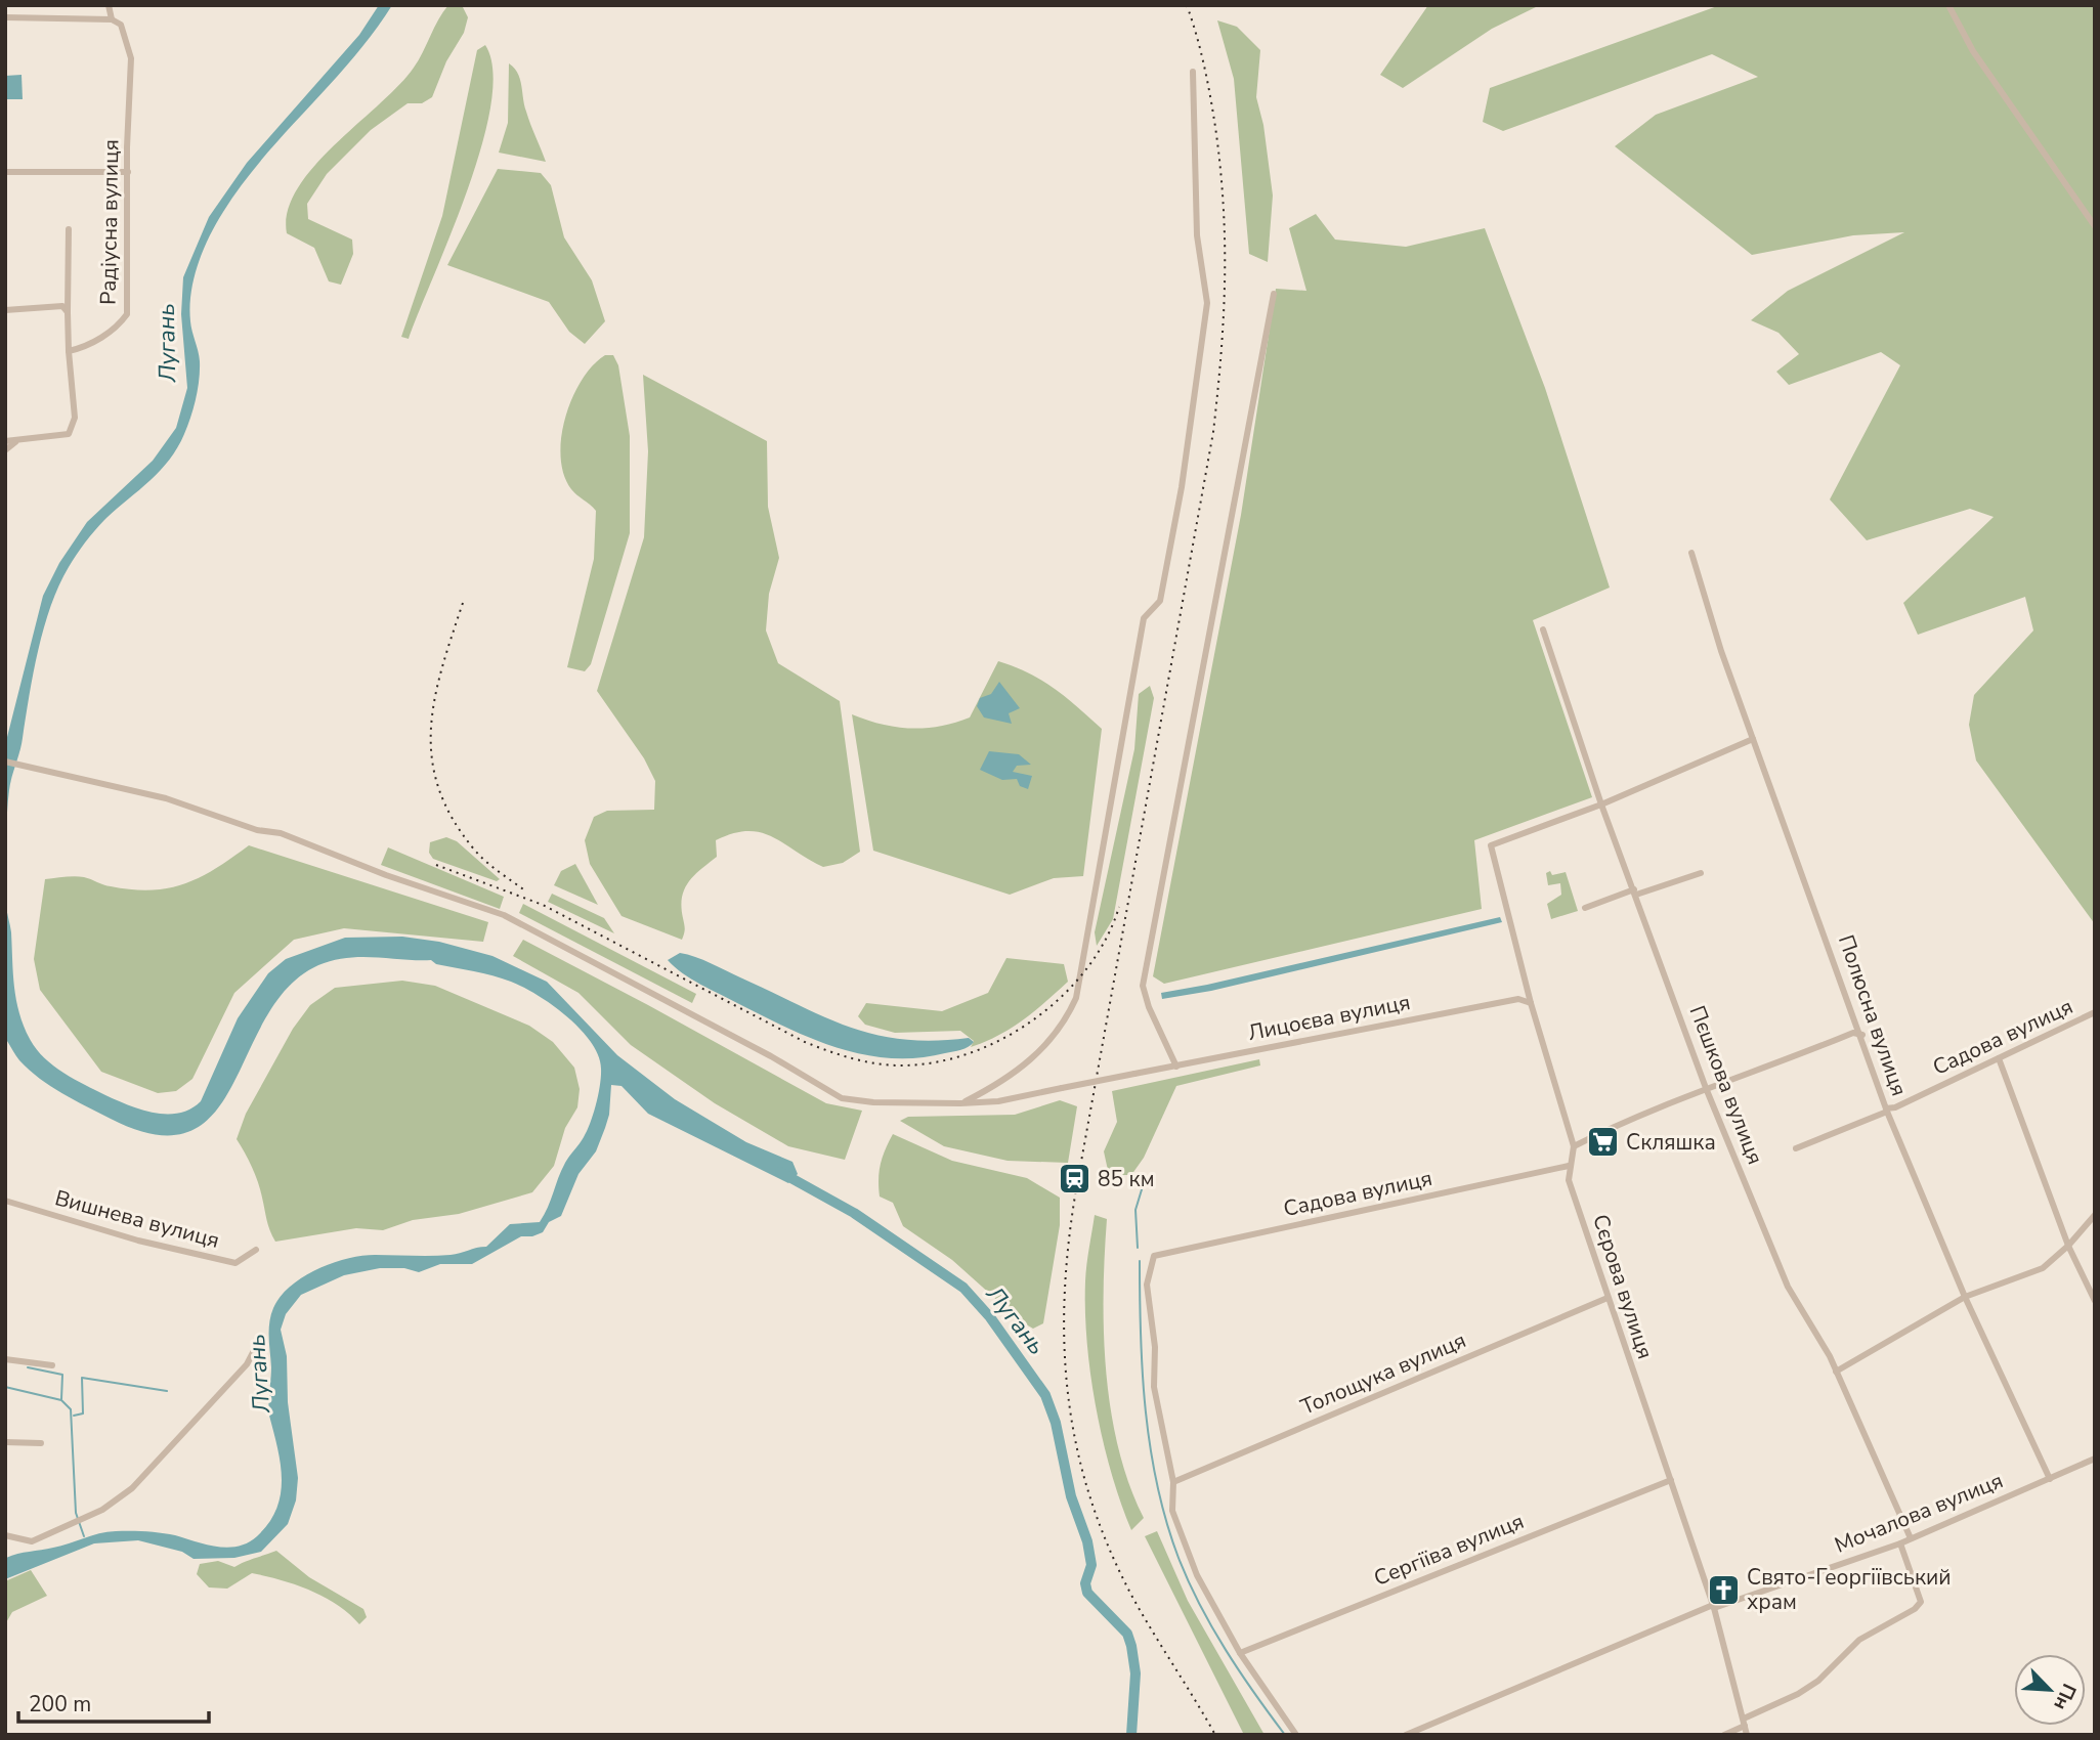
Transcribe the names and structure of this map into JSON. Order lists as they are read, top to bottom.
{
  "streets": {
    "street": [
      "Радіусна вулиця",
      "Полюсна вулиця",
      "Лицоєва вулиця",
      "Садова вулиця",
      "Пєшкова вулиця",
      "Вишнева вулиця",
      "Сєрова вулиця",
      "Толощука вулиця",
      "Мочалова вулиця",
      "Сергіїва вулиця"
    ]
  },
  "crossings": [
    ["Полюсна вулиця", "Садова вулиця"],
    ["Полюсна вулиця", "Мочалова вулиця"],
    ["Садова вулиця", "Сєрова вулиця"],
    ["Садова вулиця", "Толощука вулиця"],
    ["Пєшкова вулиця", "Мочалова вулиця"],
    ["Сєрова вулиця", "Толощука вулиця"],
    ["Сєрова вулиця", "Мочалова вулиця"],
    ["Сєрова вулиця", "Сергіїва вулиця"]
  ],
  "water": ["Лугань"],
  "places": {
    "supermarket": ["Скляшка"],
    "station": ["85 км"],
    "church": ["Свято-Георгіївський храм"]
  },
  "scale_bar": "200 m",
  "north": "bottom right"
}
